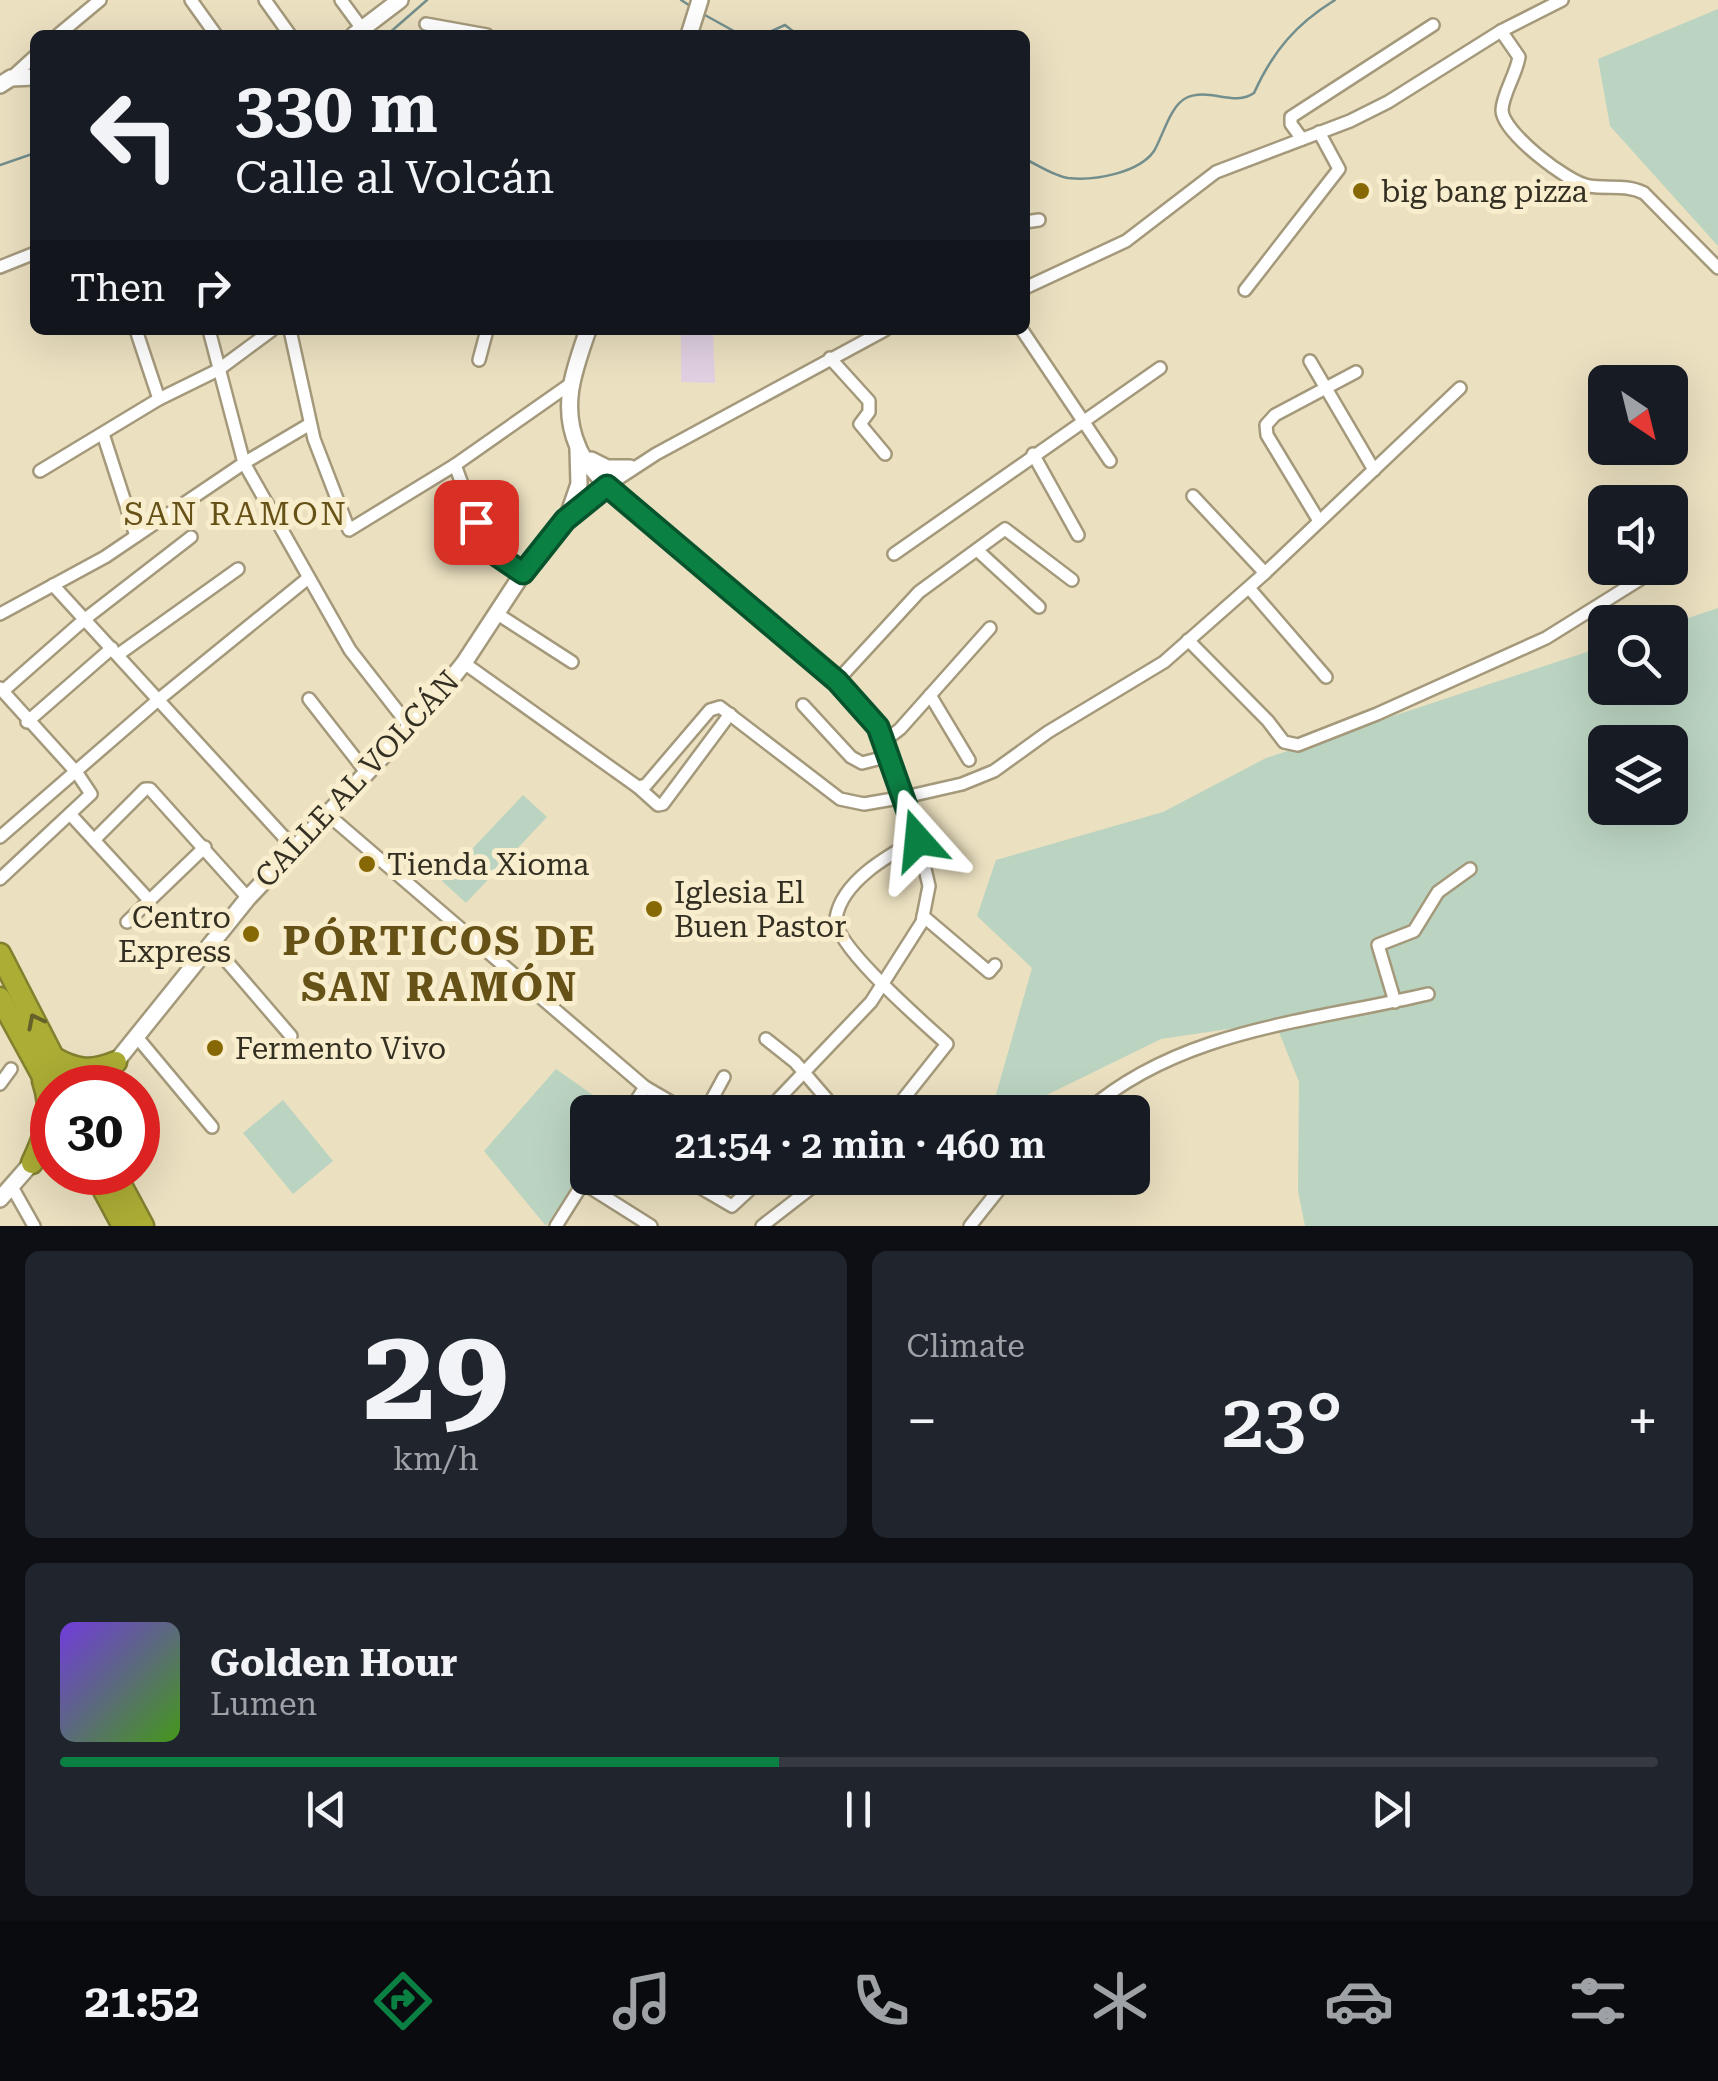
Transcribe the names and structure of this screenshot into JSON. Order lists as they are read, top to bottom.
{
  "streets": {
    "main road": ["CALLE AL VOLCÁN"]
  },
  "districts": ["SAN RAMON", "PÓRTICOS DE SAN RAMÓN"],
  "places": [
    "big bang pizza",
    "Tienda Xioma",
    "Iglesia El Buen Pastor",
    "Centro Express",
    "Fermento Vivo"
  ],
  "north": "bottom right",
  "page": {
    "turn": ["330 m", "Calle al Volcán"],
    "then": "Then",
    "limit": "30",
    "trip": "21:54 · 2 min · 460 m",
    "tile": [
      ["29", "km/h"],
      "Climate"
    ],
    "heat": ["−", "23°", "+"],
    "song": ["Golden Hour", "Lumen"],
    "tabs": "21:52"
  }
}
